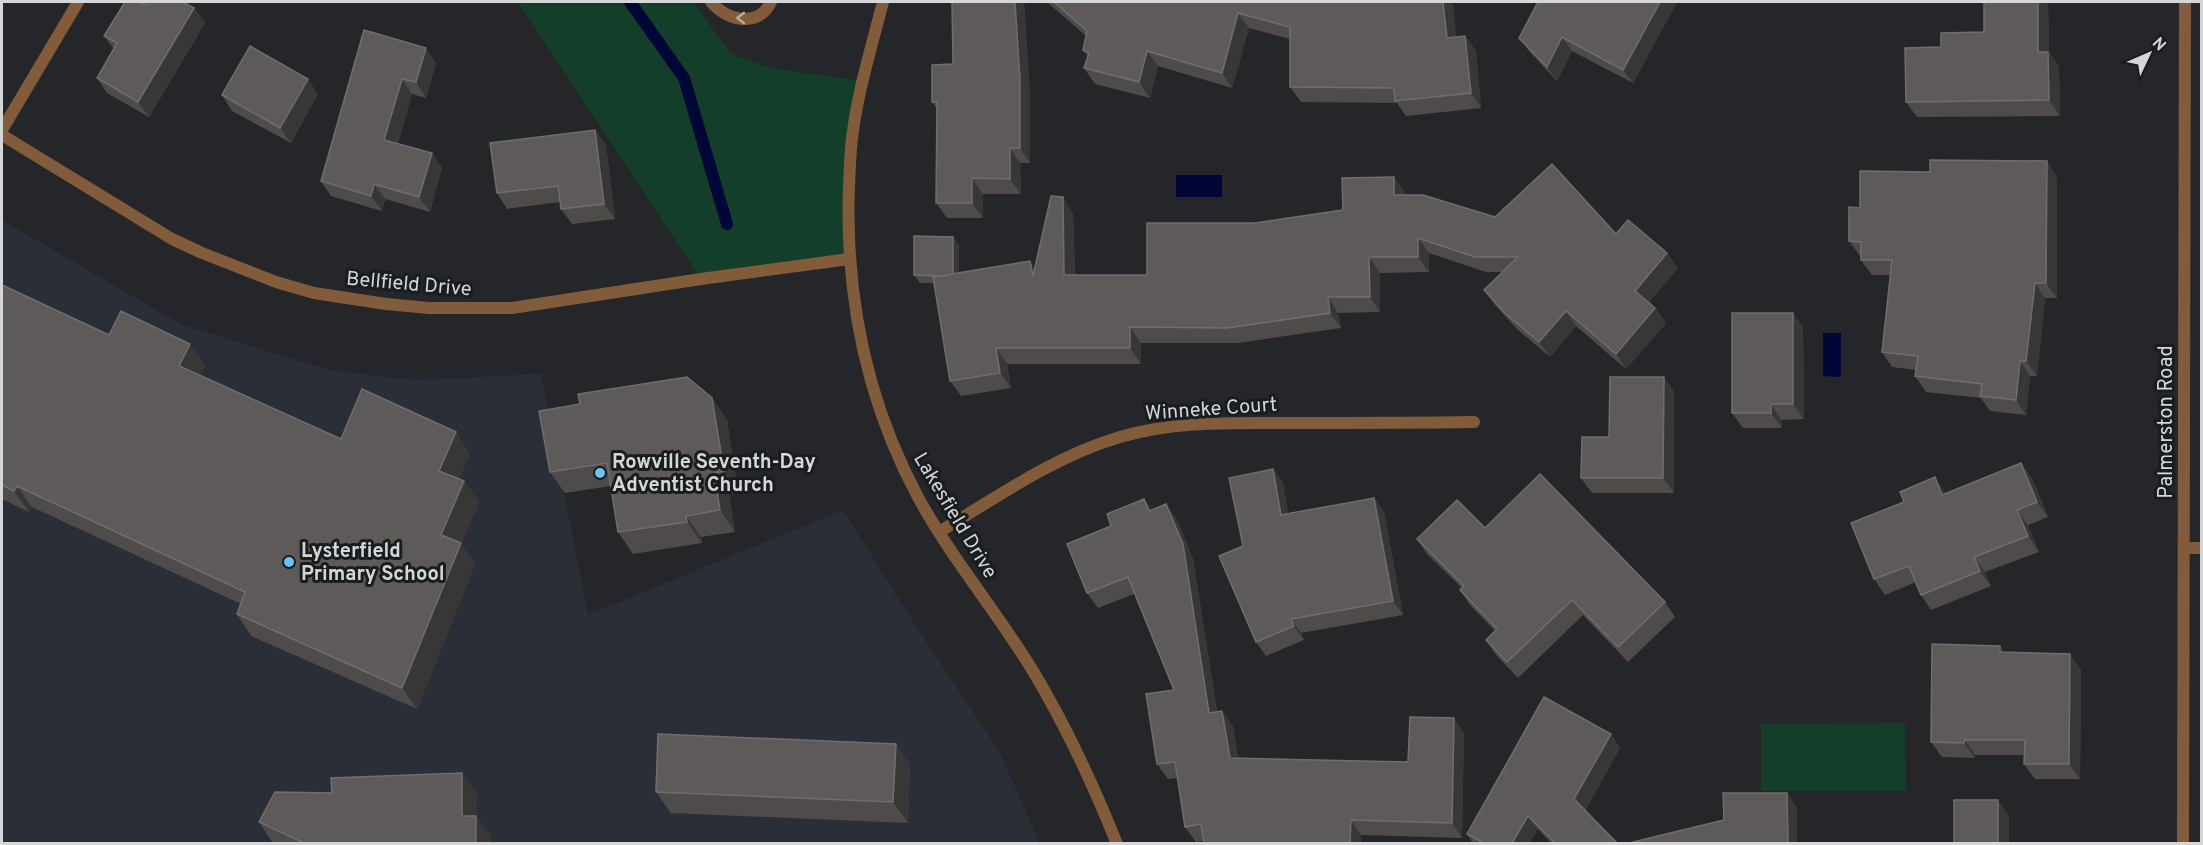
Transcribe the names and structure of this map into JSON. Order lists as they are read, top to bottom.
{
  "streets": {
    "street": [
      "Bellfield Drive",
      "Winneke Court",
      "Palmerston Road",
      "Lakesfield Drive"
    ]
  },
  "crossings": [
    ["Bellfield Drive", "Lakesfield Drive"],
    ["Winneke Court", "Lakesfield Drive"]
  ],
  "places": ["Rowville Seventh-Day Adventist Church", "Lysterfield Primary School"],
  "north": "top right"
}
